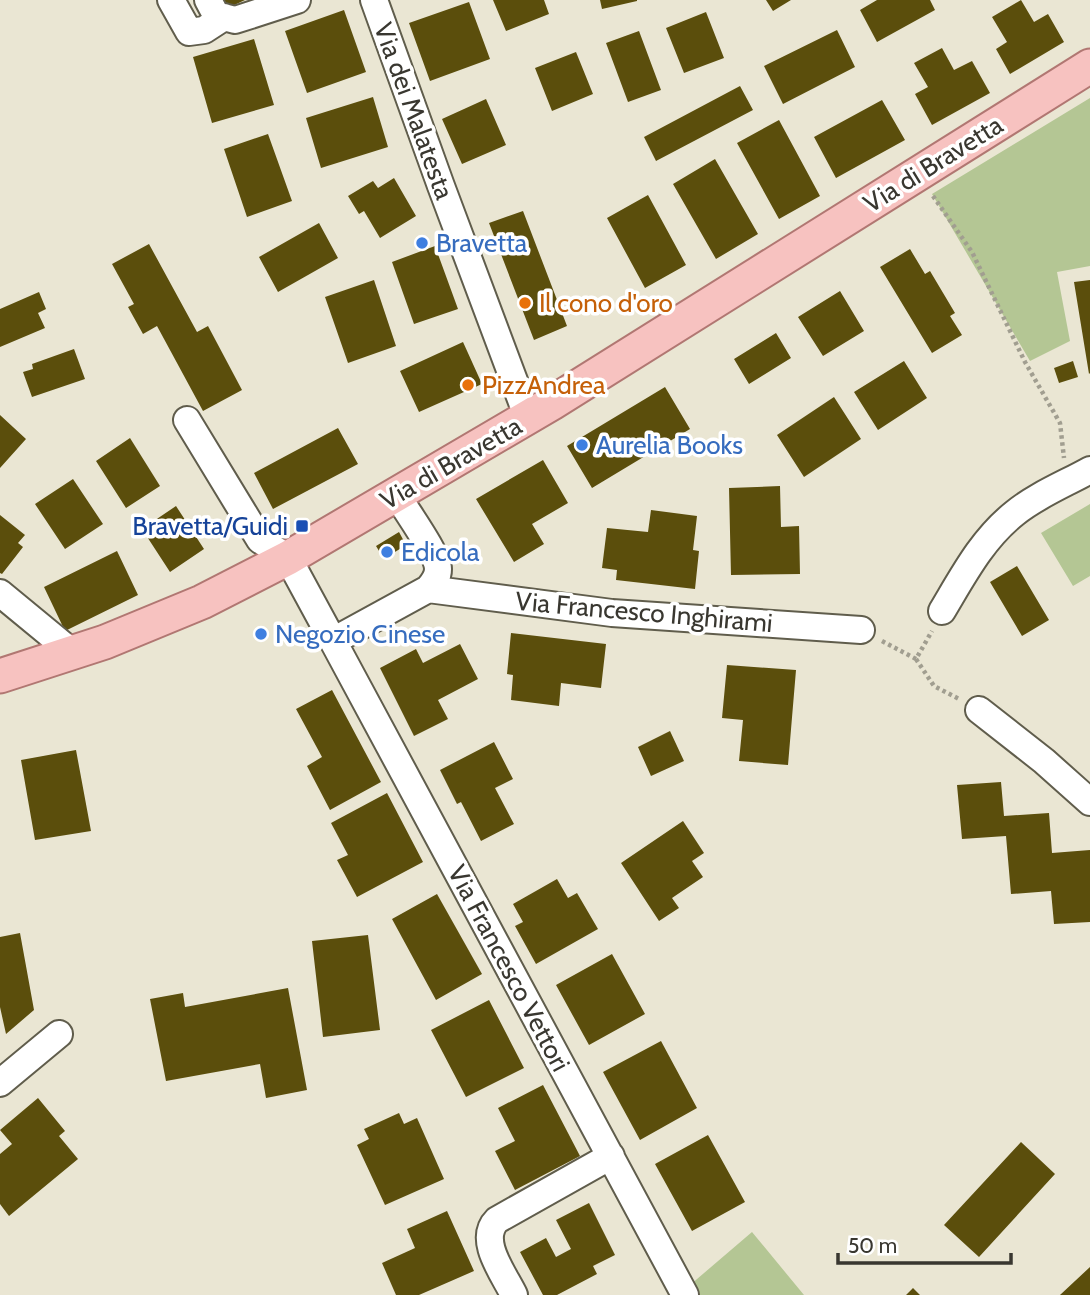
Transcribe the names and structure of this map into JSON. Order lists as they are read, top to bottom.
{
  "streets": {
    "main road": ["Via di Bravetta"],
    "street": ["Via dei Malatesta", "Via Francesco Inghirami", "Via Francesco Vettori"]
  },
  "crossings": [
    ["Via dei Malatesta", "Via di Bravetta"],
    ["Via di Bravetta", "Via Francesco Vettori"]
  ],
  "places": {
    "other": [
      "Bravetta",
      "Il cono d'oro",
      "PizzAndrea",
      "Aurelia Books",
      "Edicola",
      "Negozio Cinese"
    ],
    "transit": ["Bravetta/Guidi"]
  },
  "scale_bar": "50 m"
}
